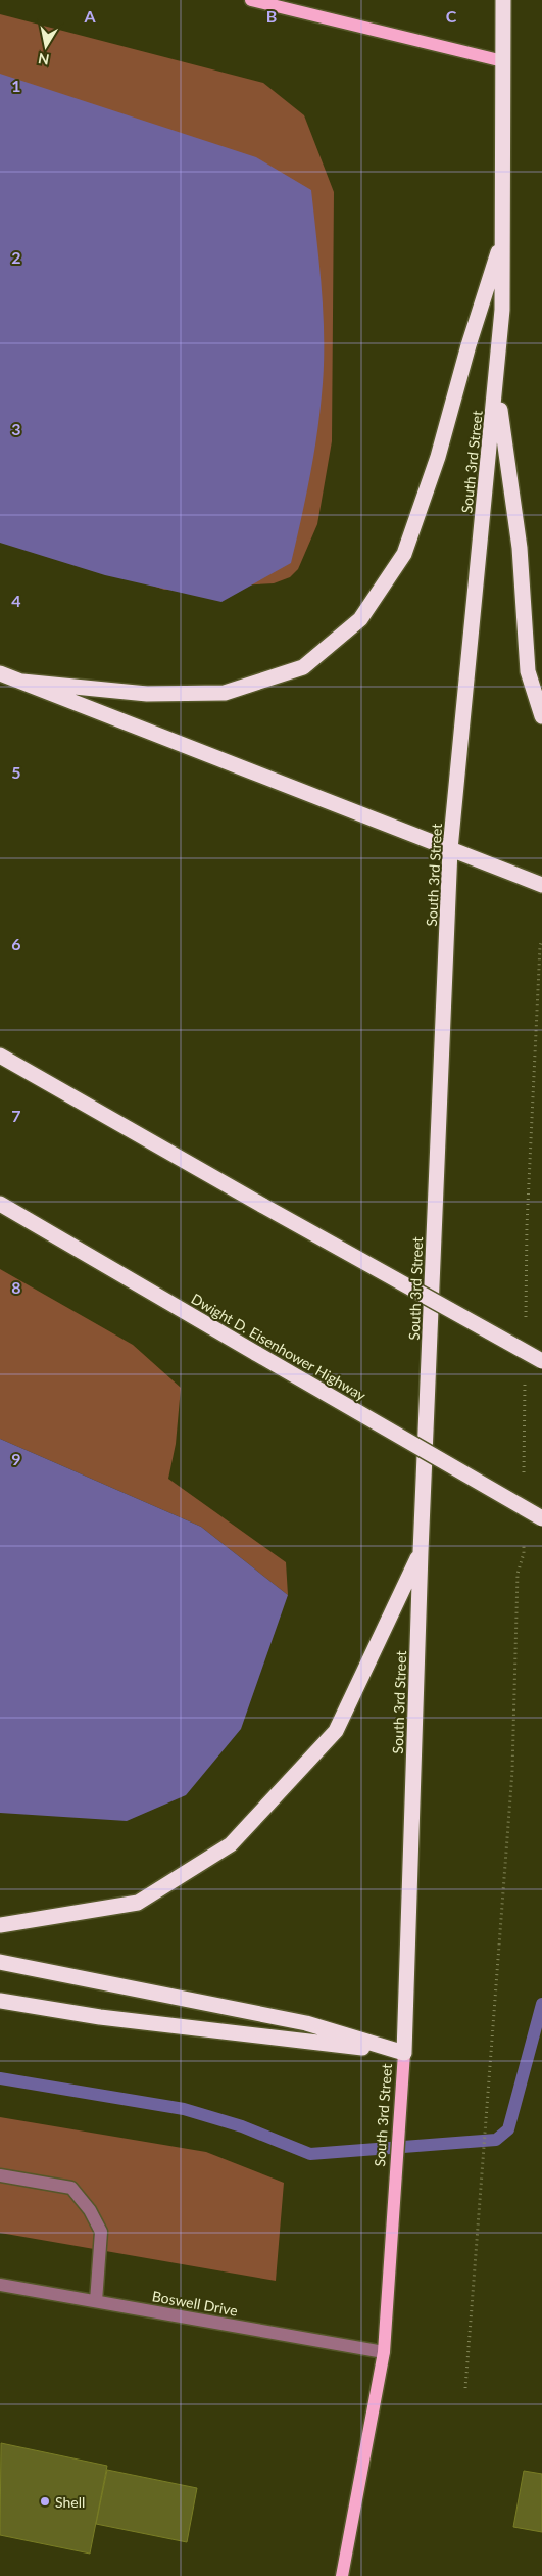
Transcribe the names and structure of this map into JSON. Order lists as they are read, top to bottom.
{
  "streets": {
    "highway": ["South 3rd Street", "Dwight D. Eisenhower Highway"],
    "street": ["Boswell Drive"]
  },
  "crossings": [
    ["South 3rd Street", "Boswell Drive"]
  ],
  "places": ["Shell"],
  "north": "bottom",
  "grid": {
    "columns": ["A", "B", "C"],
    "rows": [
      "1",
      "2",
      "3",
      "4",
      "5",
      "6",
      "7",
      "8",
      "9"
    ]
  }
}
